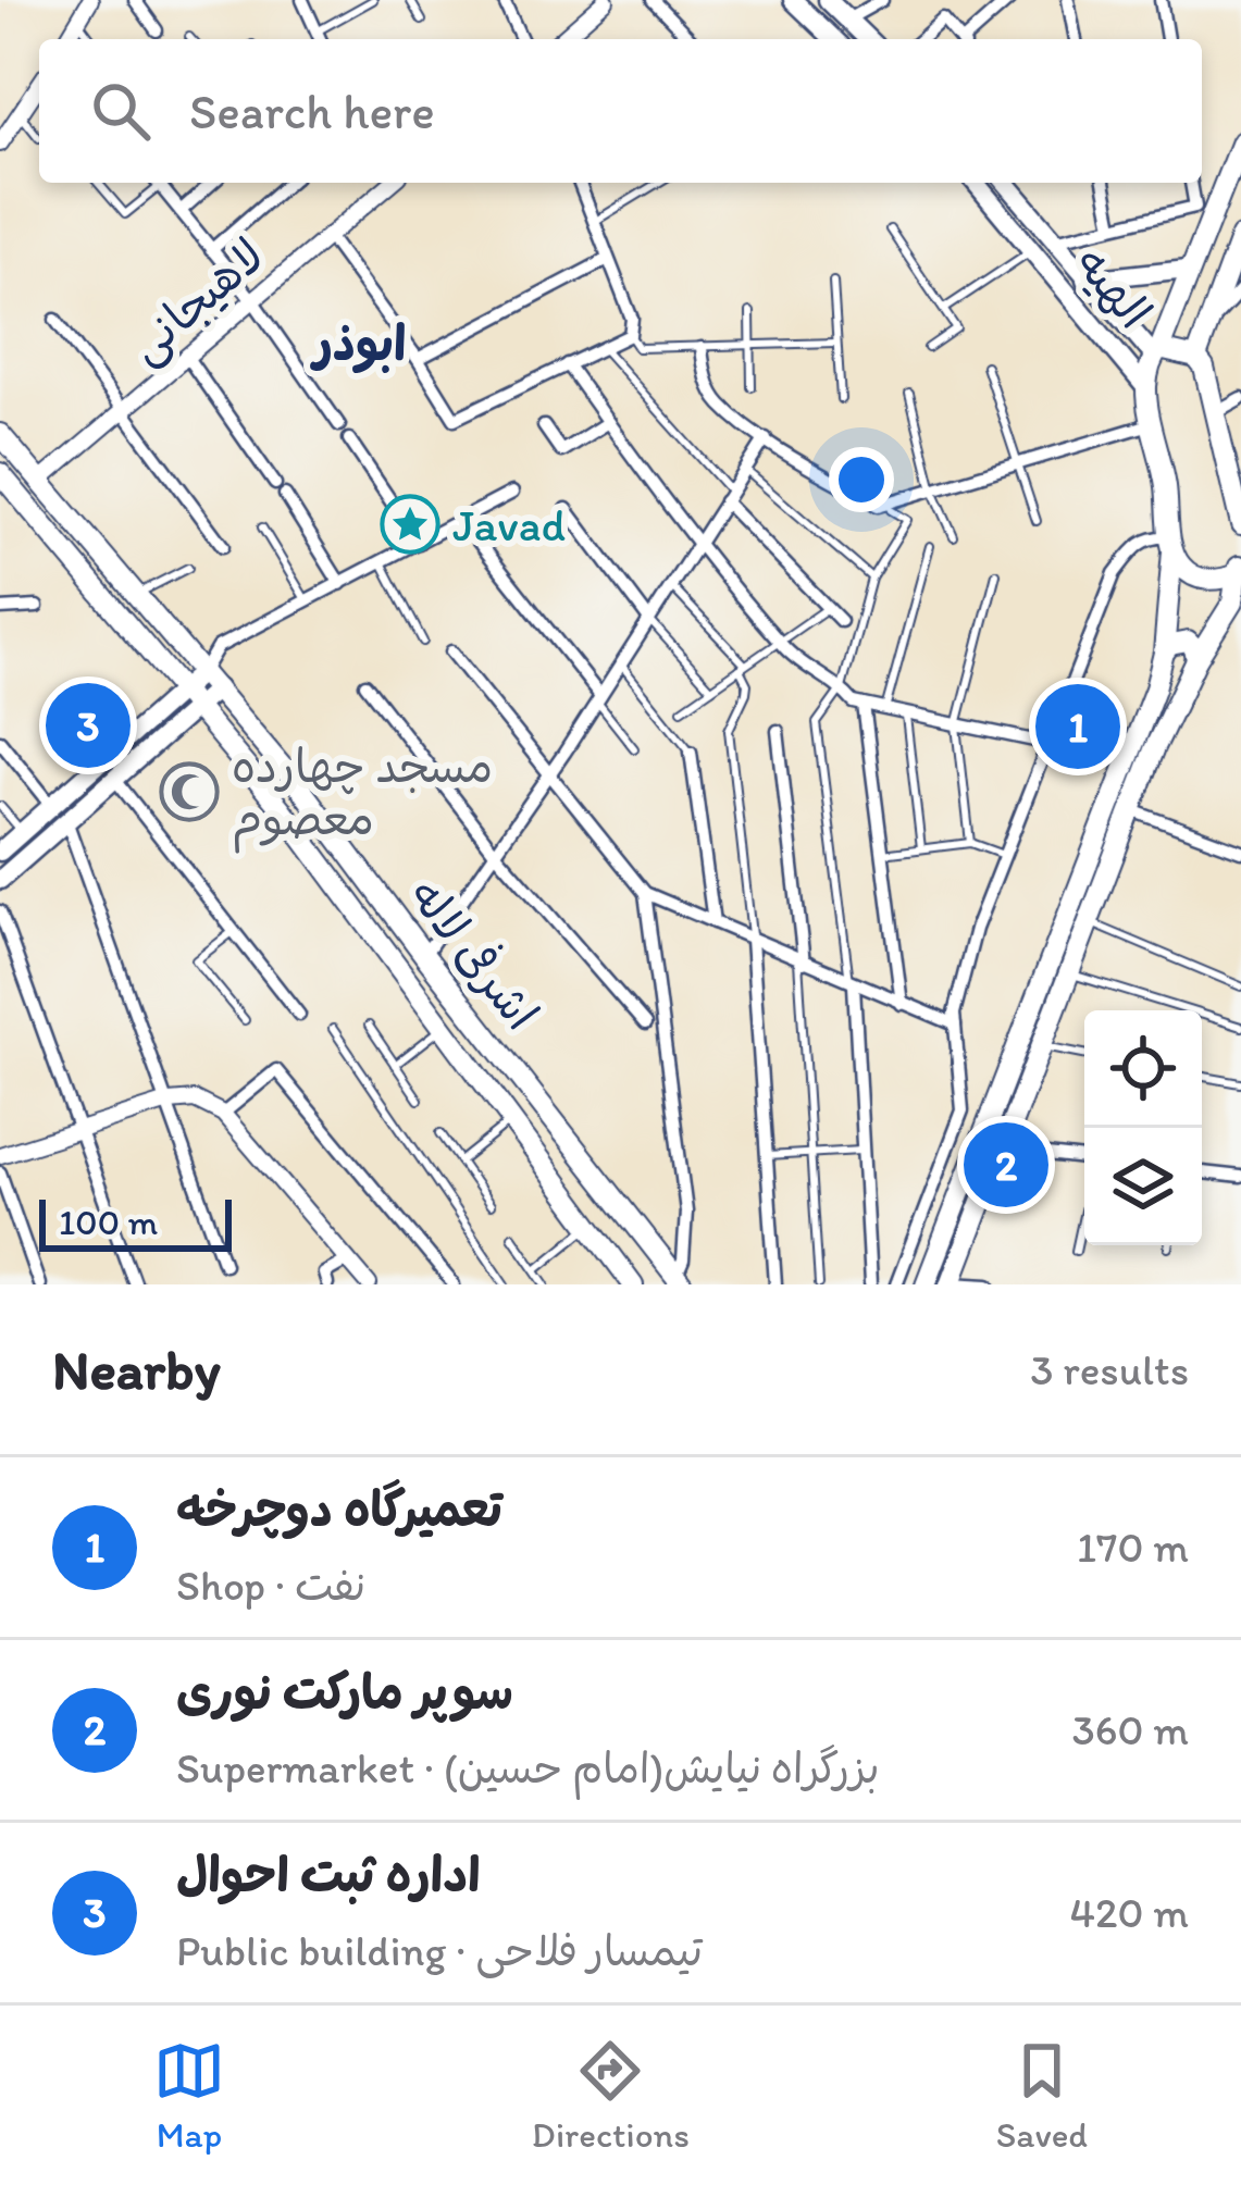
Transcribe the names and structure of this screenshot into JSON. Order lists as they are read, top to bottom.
{
  "streets": {
    "main road": ["الهیه", "اشرفی لاله"],
    "street": ["لاهیجانی"]
  },
  "crossings": [
    ["لاهیجانی", "اشرفی لاله"]
  ],
  "districts": ["ابوذر"],
  "places": {
    "place": ["Javad"],
    "mosque": ["مسجد چهارده معصوم"]
  },
  "scale_bar": "100 m",
  "page": {
    "search": "Search here",
    "pins": ["3", "1", "2"],
    "scale": "100 m",
    "heading": ["Nearby", "3 results"],
    "list": [
      {
        "mark": "1",
        "name": "تعمیرگاه دوچرخه",
        "note": "Shop · نفت",
        "value": "170 m"
      },
      {
        "mark": "2",
        "name": "سوپر مارکت نوری",
        "note": "Supermarket · بزرگراه نیایش(امام حسین)",
        "value": "360 m"
      },
      {
        "mark": "3",
        "name": "اداره ثبت احوال",
        "note": "Public building · تیمسار فلاحی",
        "value": "420 m"
      }
    ],
    "nav": ["Map", "Directions", "Saved"]
  }
}
